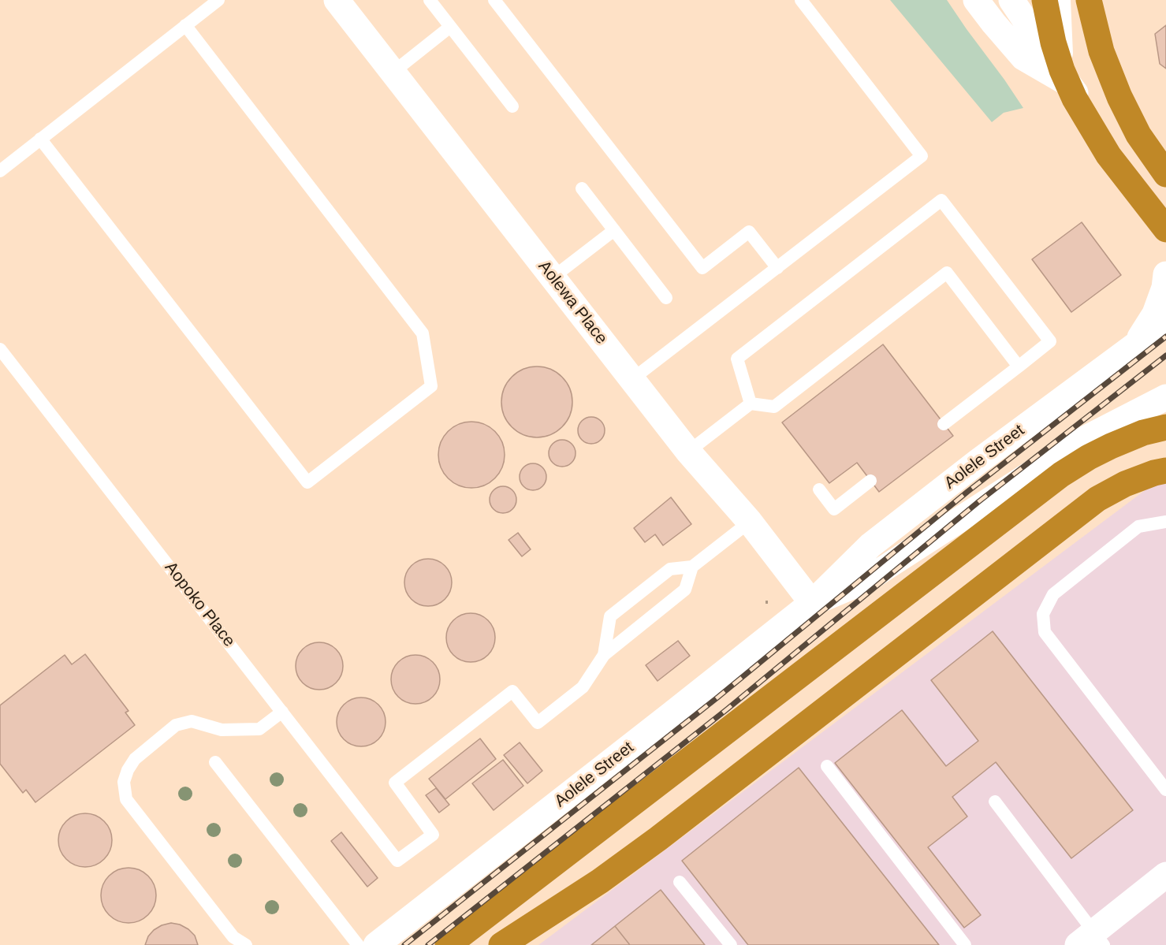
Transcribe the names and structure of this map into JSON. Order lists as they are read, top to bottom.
{
  "streets": {
    "street": ["Aolewa Place", "Aolele Street"],
    "lane": ["Aopoko Place"]
  },
  "crossings": [
    ["Aolewa Place", "Aolele Street"]
  ]
}
